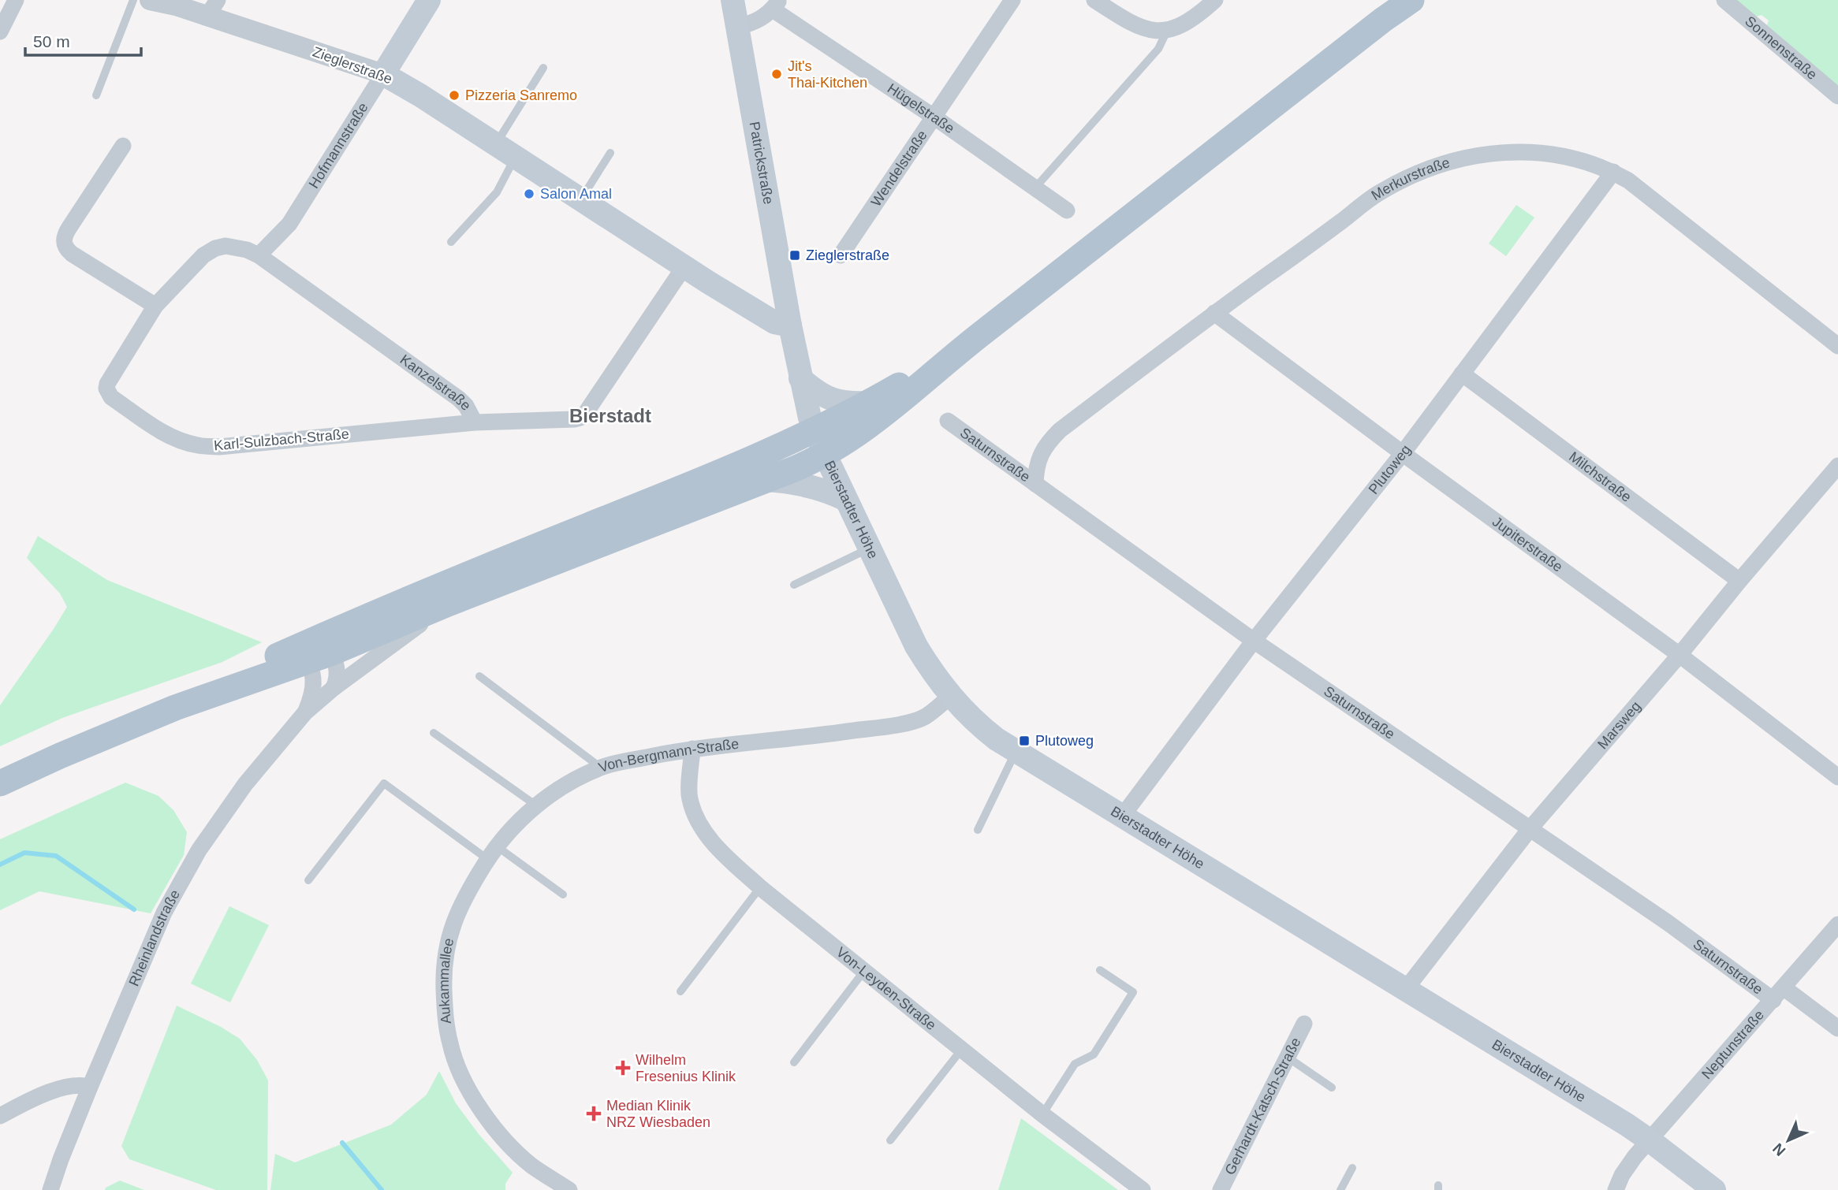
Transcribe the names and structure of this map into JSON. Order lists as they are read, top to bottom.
{
  "streets": {
    "main road": [
      "Zieglerstraße",
      "Hofmannstraße",
      "Patrickstraße",
      "Bierstadter Höhe"
    ],
    "street": [
      "Sonnenstraße",
      "Hügelstraße",
      "Wendelstraße",
      "Merkurstraße",
      "Kanzelstraße",
      "Karl-Sulzbach-Straße",
      "Saturnstraße",
      "Plutoweg",
      "Milchstraße",
      "Jupiterstraße",
      "Marsweg",
      "Von-Bergmann-Straße",
      "Rheinlandstraße",
      "Aukammallee",
      "Von-Leyden-Straße",
      "Neptunstraße",
      "Gerhardt-Katsch-Straße"
    ]
  },
  "crossings": [
    ["Zieglerstraße", "Hofmannstraße"],
    ["Zieglerstraße", "Patrickstraße"],
    ["Zieglerstraße", "Kanzelstraße"],
    ["Zieglerstraße", "Bierstadter Höhe"],
    ["Hügelstraße", "Wendelstraße"],
    ["Hofmannstraße", "Kanzelstraße"],
    ["Patrickstraße", "Bierstadter Höhe"],
    ["Merkurstraße", "Saturnstraße"],
    ["Merkurstraße", "Plutoweg"],
    ["Merkurstraße", "Jupiterstraße"],
    ["Kanzelstraße", "Karl-Sulzbach-Straße"],
    ["Saturnstraße", "Plutoweg"],
    ["Saturnstraße", "Marsweg"],
    ["Saturnstraße", "Neptunstraße"],
    ["Plutoweg", "Milchstraße"],
    ["Plutoweg", "Bierstadter Höhe"],
    ["Plutoweg", "Jupiterstraße"],
    ["Milchstraße", "Marsweg"],
    ["Bierstadter Höhe", "Marsweg"],
    ["Bierstadter Höhe", "Von-Bergmann-Straße"],
    ["Bierstadter Höhe", "Neptunstraße"],
    ["Jupiterstraße", "Marsweg"],
    ["Von-Bergmann-Straße", "Aukammallee"],
    ["Von-Bergmann-Straße", "Von-Leyden-Straße"]
  ],
  "districts": ["Bierstadt"],
  "places": {
    "other": ["Jit's Thai-Kitchen", "Pizzeria Sanremo", "Salon Amal"],
    "transit": ["Zieglerstraße", "Plutoweg"],
    "health": ["Wilhelm Fresenius Klinik", "Median Klinik NRZ Wiesbaden"]
  },
  "scale_bar": "50 m",
  "north": "bottom left"
}
